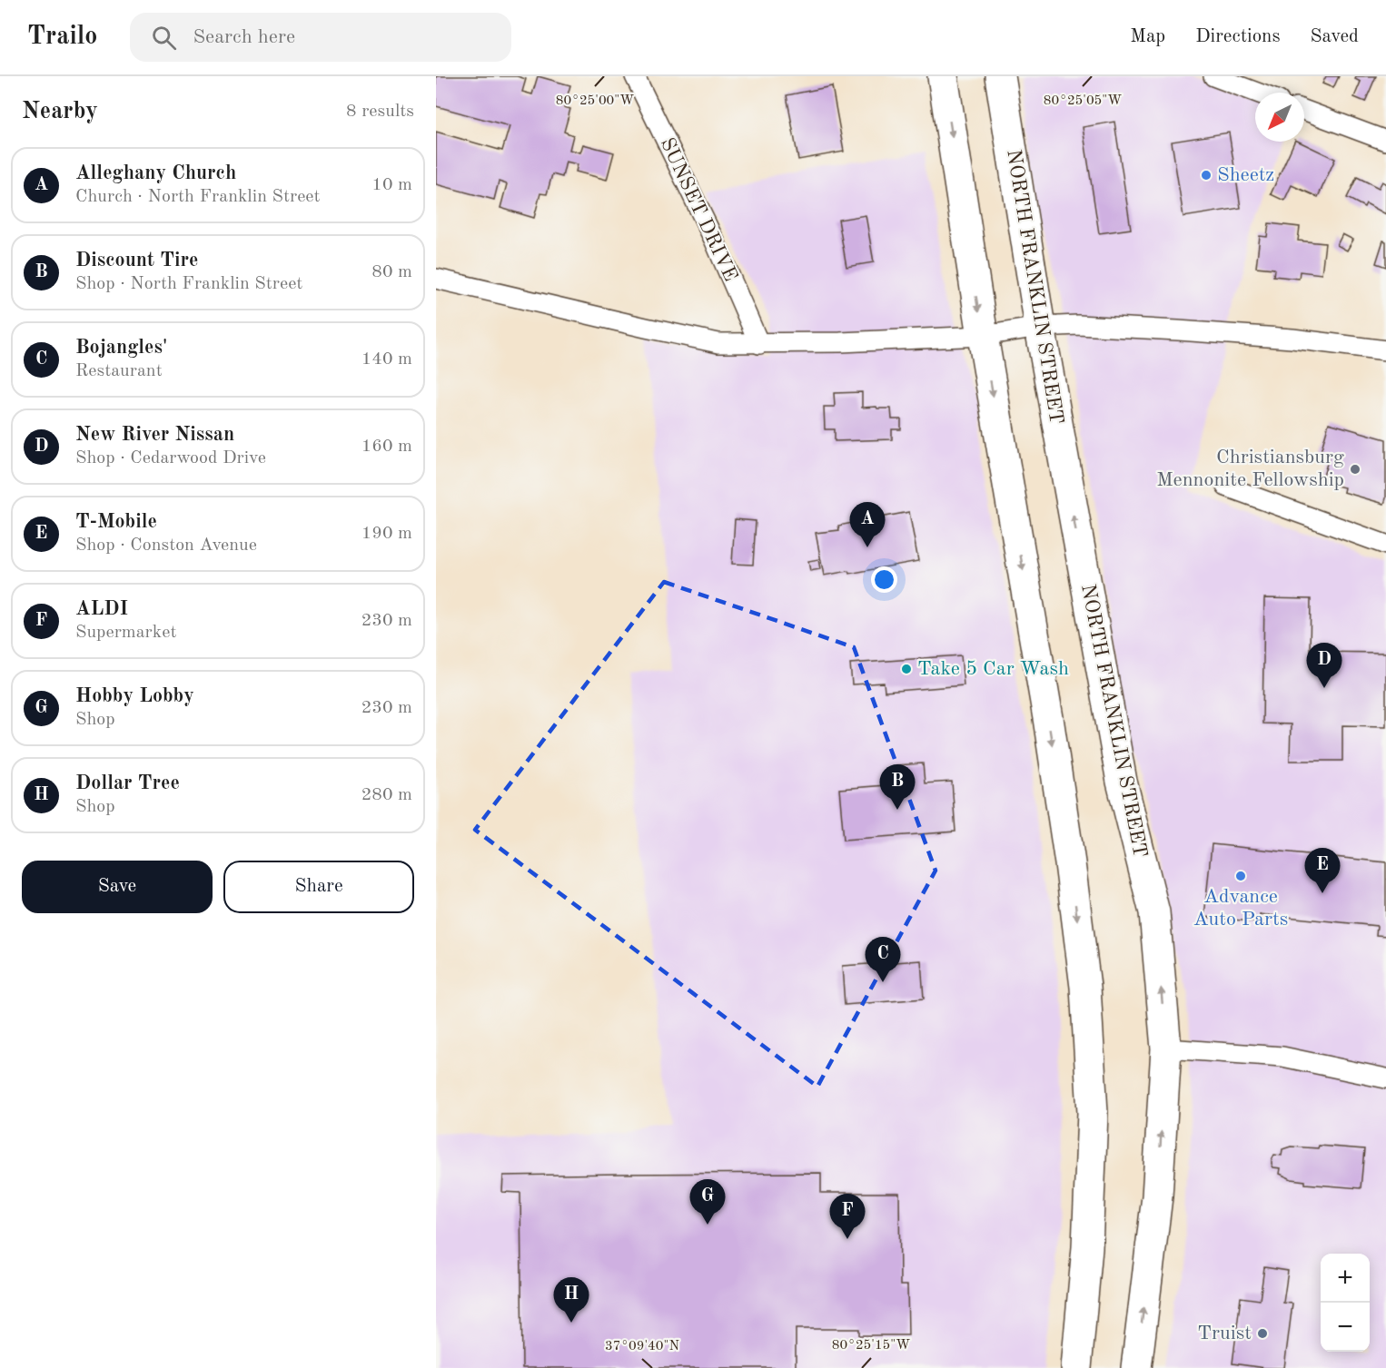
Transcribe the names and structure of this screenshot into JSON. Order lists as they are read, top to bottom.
{
  "streets": {
    "main road": ["NORTH FRANKLIN STREET"],
    "street": ["SUNSET DRIVE"]
  },
  "places": [
    "Sheetz",
    "Christiansburg Mennonite Fellowship",
    "Take 5 Car Wash",
    "Advance Auto Parts",
    "Truist"
  ],
  "north": "bottom left",
  "page": {
    "header": "Trailo",
    "search": "Search here",
    "nav": ["Map", "Directions", "Saved"],
    "heading": ["Nearby", "8 results"],
    "list": [
      {
        "mark": "A",
        "name": "Alleghany Church",
        "note": "Church · North Franklin Street",
        "value": "10 m"
      },
      {
        "mark": "B",
        "name": "Discount Tire",
        "note": "Shop · North Franklin Street",
        "value": "80 m"
      },
      {
        "mark": "C",
        "name": "Bojangles'",
        "note": "Restaurant",
        "value": "140 m"
      },
      {
        "mark": "D",
        "name": "New River Nissan",
        "note": "Shop · Cedarwood Drive",
        "value": "160 m"
      },
      {
        "mark": "E",
        "name": "T-Mobile",
        "note": "Shop · Conston Avenue",
        "value": "190 m"
      },
      {
        "mark": "F",
        "name": "ALDI",
        "note": "Supermarket",
        "value": "230 m"
      },
      {
        "mark": "G",
        "name": "Hobby Lobby",
        "note": "Shop",
        "value": "230 m"
      },
      {
        "mark": "H",
        "name": "Dollar Tree",
        "note": "Shop",
        "value": "280 m"
      }
    ],
    "pins": [
      "A",
      "D",
      "B",
      "E",
      "C",
      "G",
      "F",
      "H"
    ],
    "buttons": ["Save", "Share"],
    "map_buttons": ["+", "−"]
  },
  "coordinates": [
    "80°25'00\"W",
    "80°25'05\"W",
    "80°25'15\"W",
    "37°09'40\"N"
  ]
}
